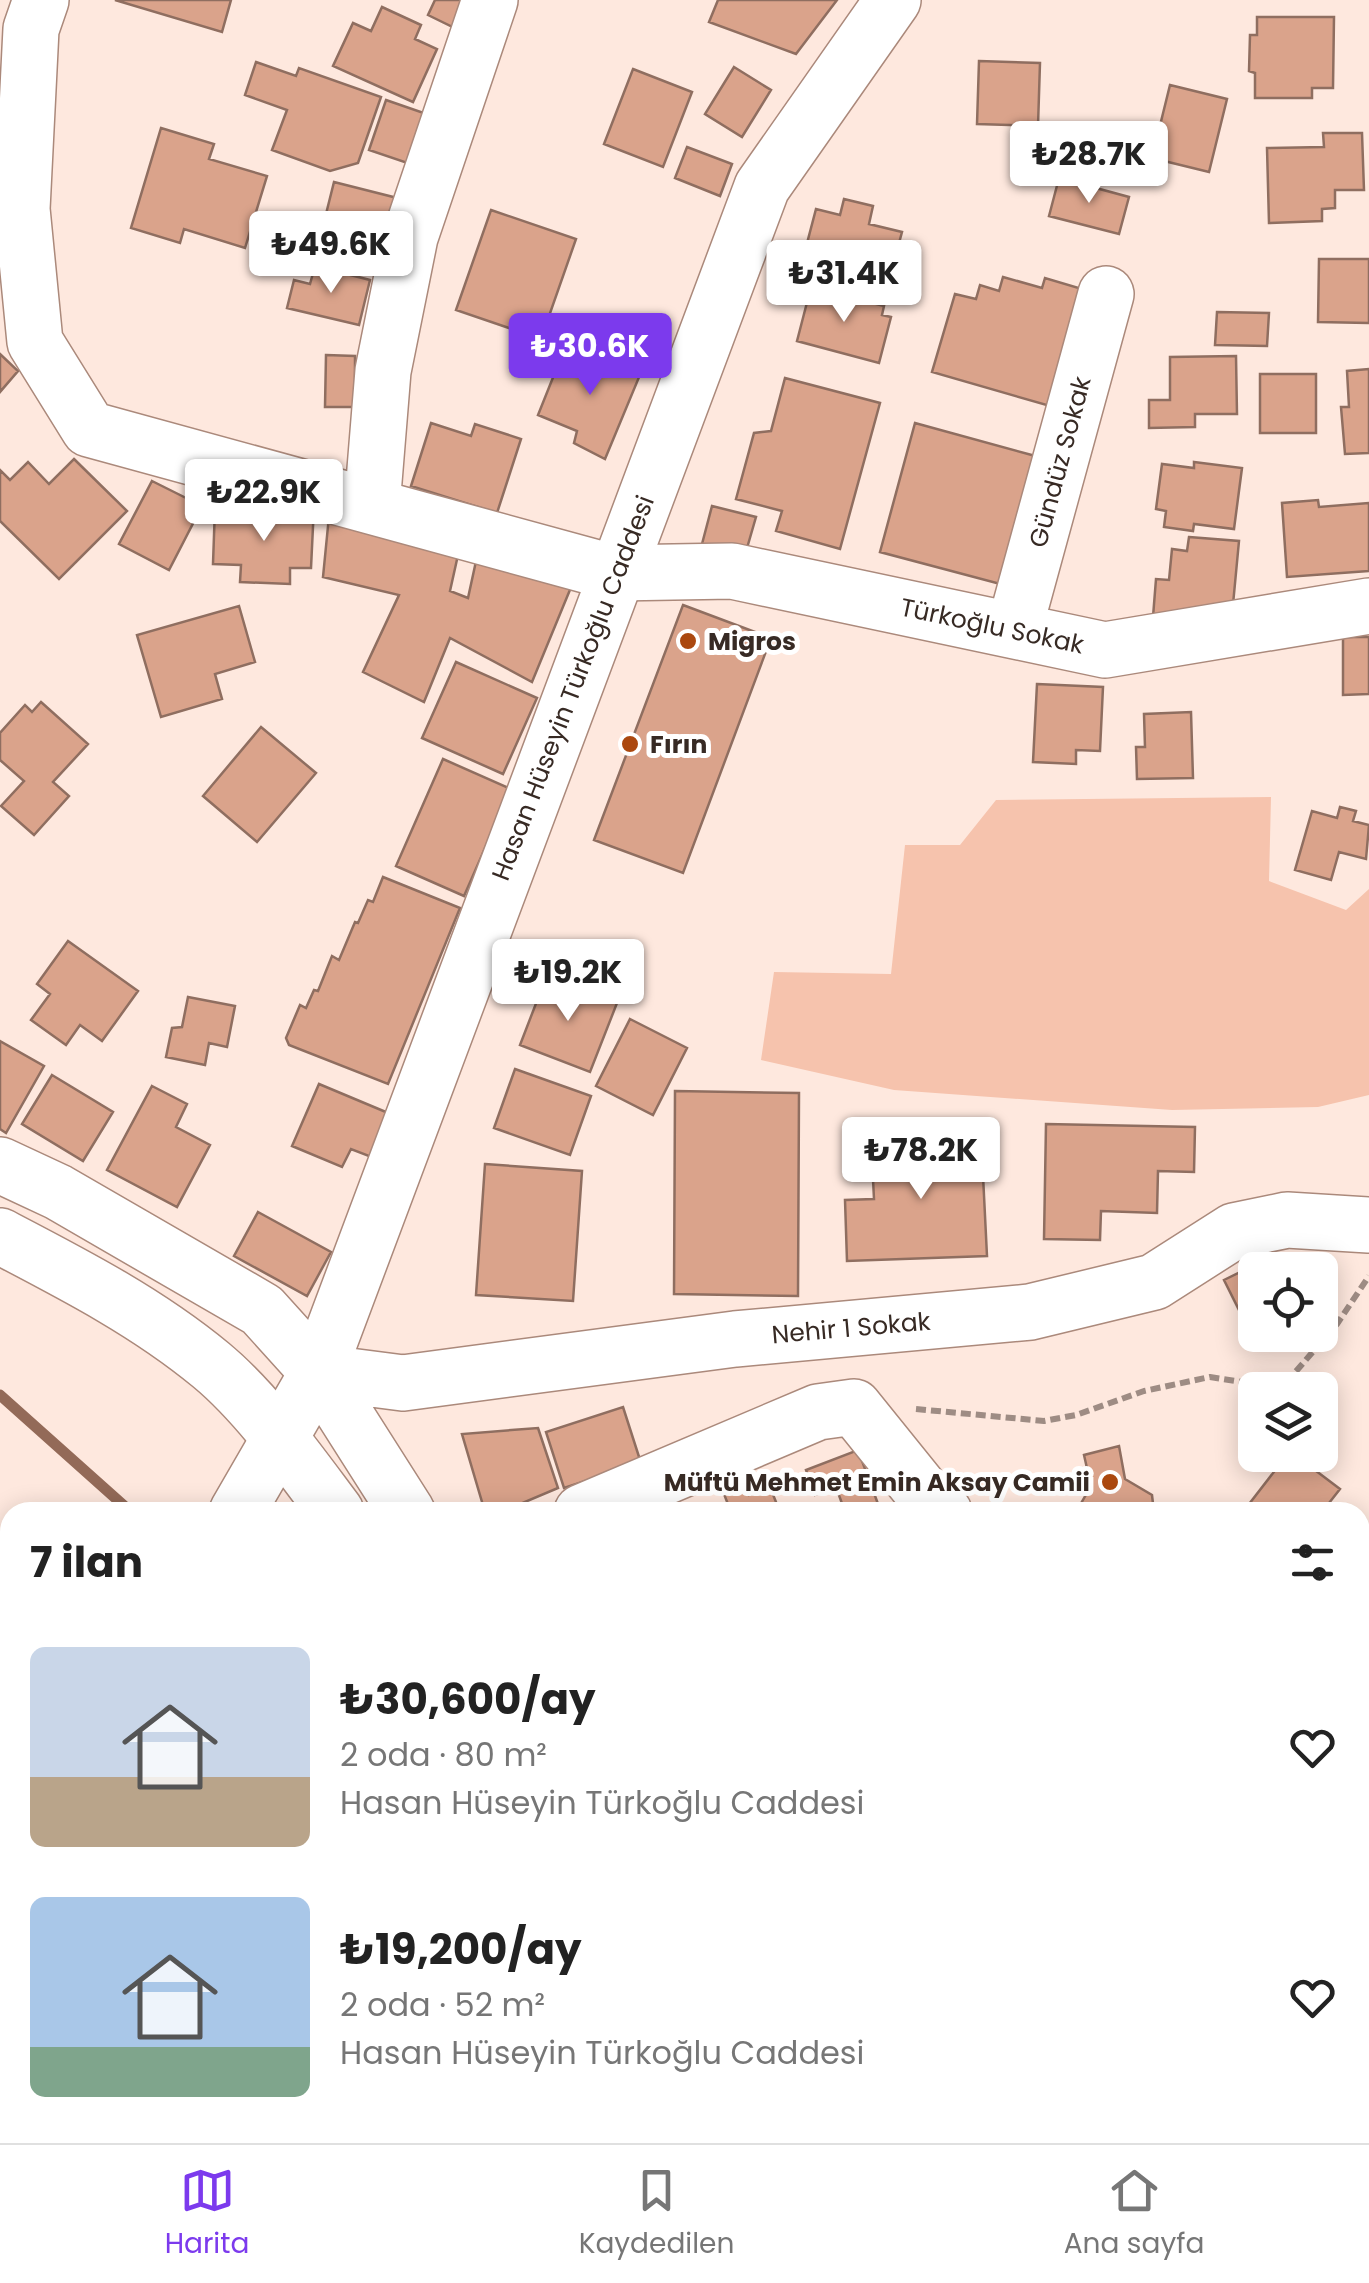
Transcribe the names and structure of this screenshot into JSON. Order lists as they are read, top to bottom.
{
  "streets": {
    "street": [
      "Gündüz Sokak",
      "Türkoğlu Sokak",
      "Hasan Hüseyin Türkoğlu Caddesi",
      "Nehir 1 Sokak"
    ]
  },
  "crossings": [
    ["Gündüz Sokak", "Türkoğlu Sokak"],
    ["Türkoğlu Sokak", "Hasan Hüseyin Türkoğlu Caddesi"],
    ["Hasan Hüseyin Türkoğlu Caddesi", "Nehir 1 Sokak"]
  ],
  "places": ["Migros", "Fırın", "Müftü Mehmet Emin Aksay Camii"],
  "page": {
    "price": [
      "₺28.7K",
      "₺49.6K",
      "₺31.4K",
      "₺30.6K",
      "₺22.9K",
      "₺19.2K",
      "₺78.2K"
    ],
    "heading": "7 ilan",
    "list": [
      {
        "name": "₺30,600/ay",
        "note": "2 oda · 80 m² · Hasan Hüseyin Türkoğlu Caddesi"
      },
      {
        "name": "₺19,200/ay",
        "note": "2 oda · 52 m² · Hasan Hüseyin Türkoğlu Caddesi"
      }
    ],
    "tabs": ["Harita", "Kaydedilen", "Ana sayfa"]
  }
}
